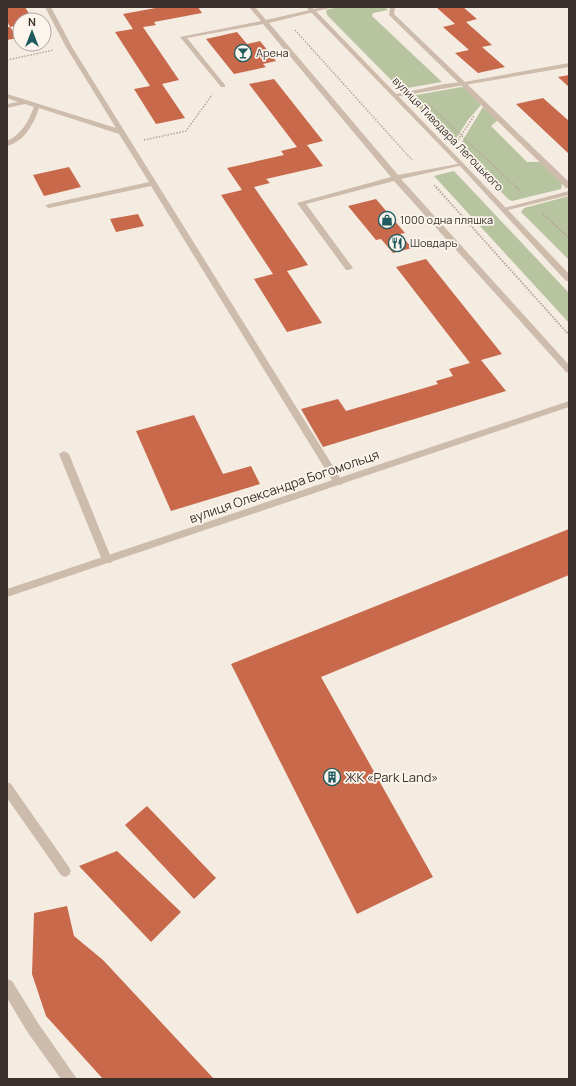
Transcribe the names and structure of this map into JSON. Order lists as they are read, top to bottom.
{
  "streets": {
    "street": ["вулиця Тиводара Легоцького", "вулиця Олександра Богомольця"]
  },
  "places": {
    "bar": ["Арена"],
    "shop": ["1000 одна пляшка"],
    "restaurant": ["Шовдарь"],
    "building": ["ЖК «Park Land»"]
  },
  "north": "top"
}
